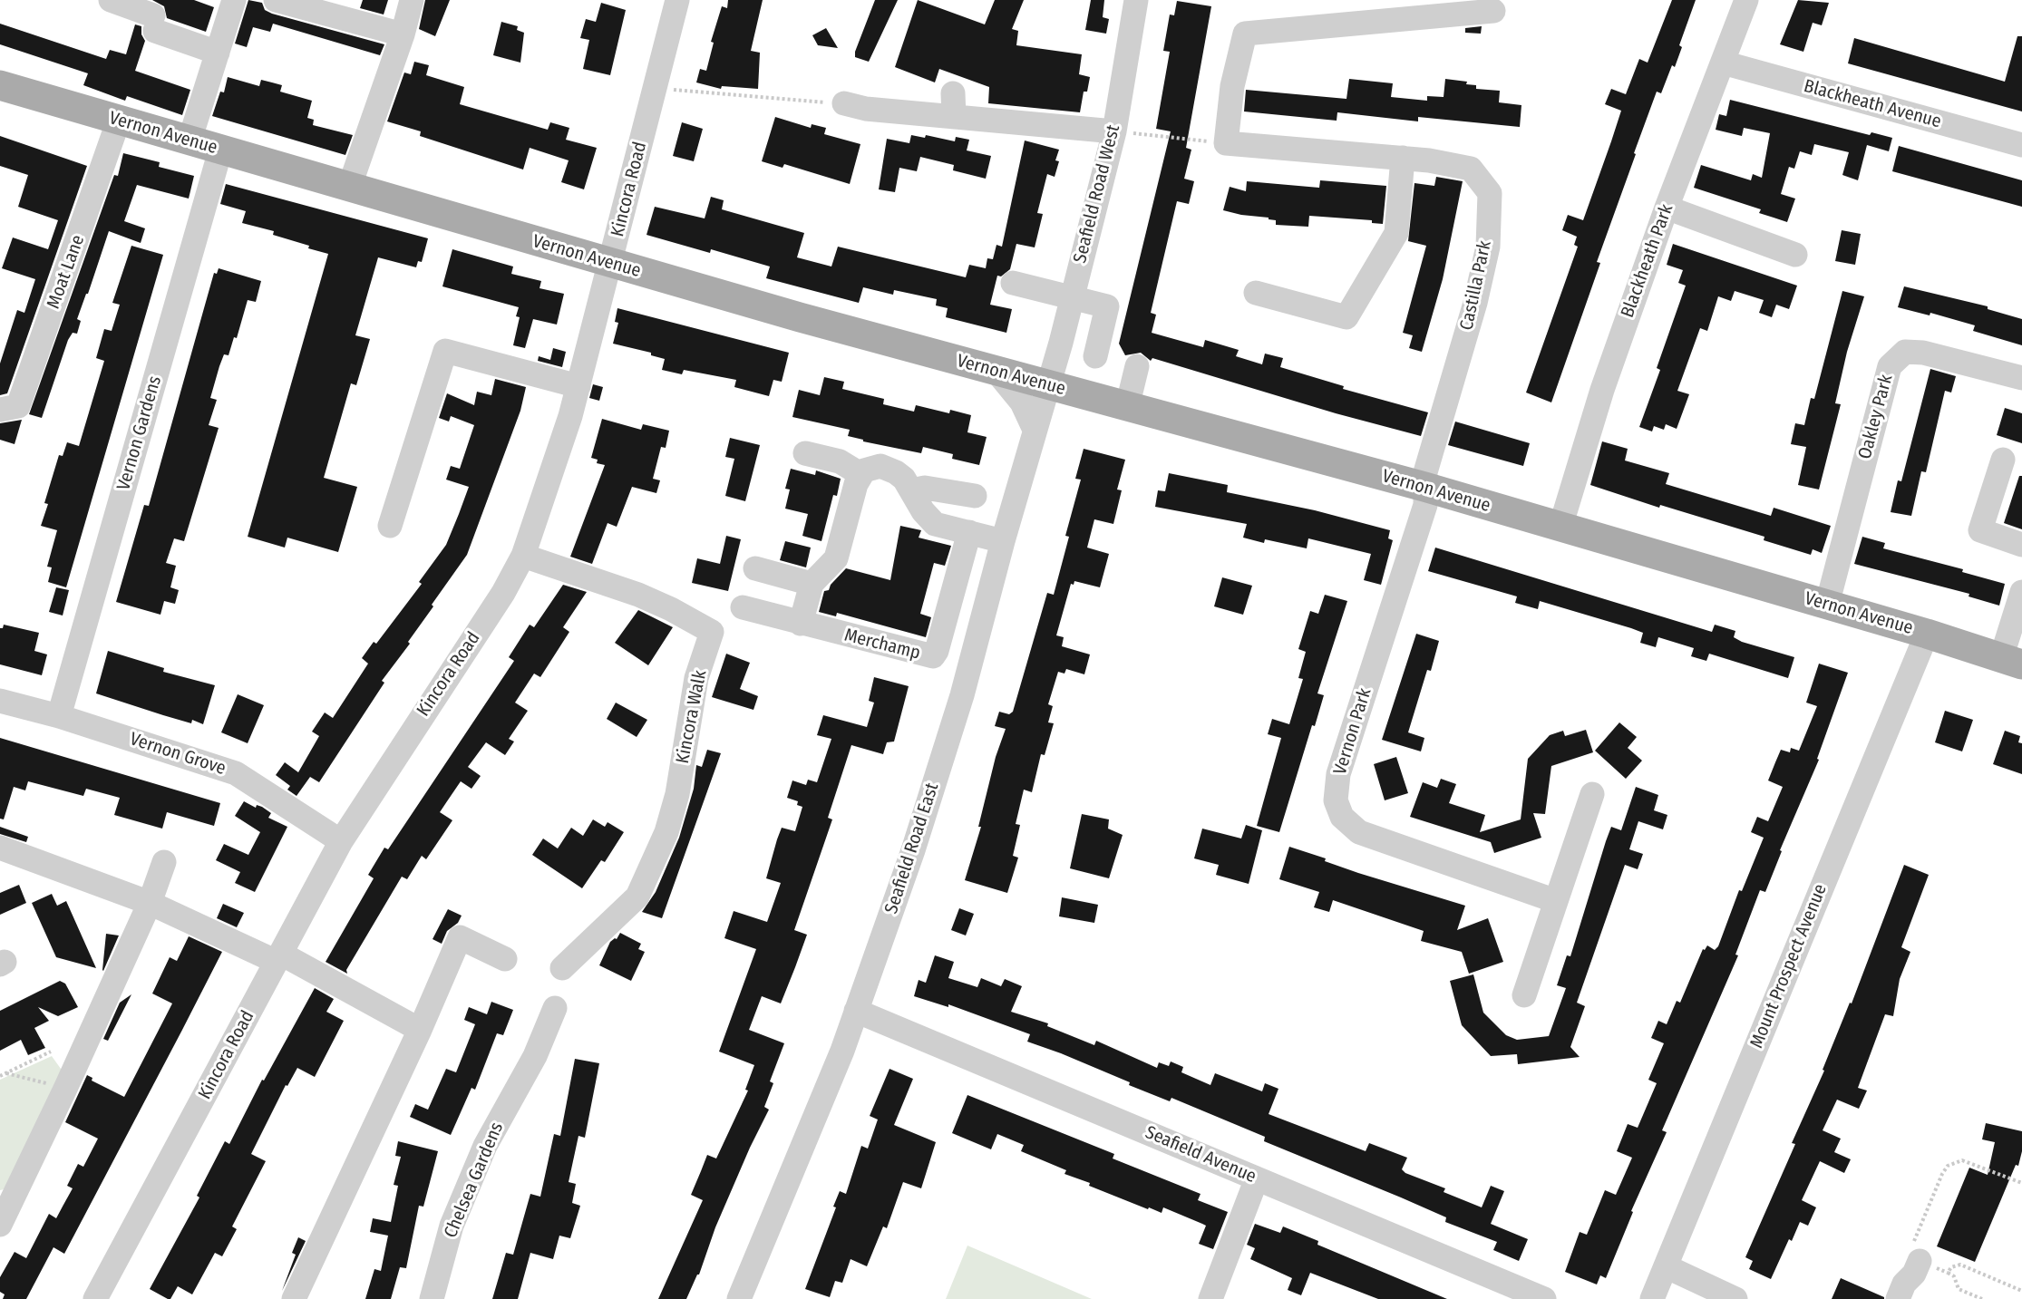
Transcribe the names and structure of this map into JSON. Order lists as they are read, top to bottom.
{
  "streets": {
    "main road": ["Vernon Avenue"],
    "street": [
      "Blackheath Avenue",
      "Kincora Road",
      "Seafield Road West",
      "Blackheath Park",
      "Moat Lane",
      "Castilla Park",
      "Oakley Park",
      "Vernon Gardens",
      "Merchamp",
      "Kincora Walk",
      "Vernon Park",
      "Vernon Grove",
      "Seafield Road East",
      "Mount Prospect Avenue",
      "Seafield Avenue",
      "Chelsea Gardens"
    ]
  },
  "crossings": [
    ["Blackheath Avenue", "Blackheath Park"],
    ["Vernon Avenue", "Kincora Road"],
    ["Vernon Avenue", "Seafield Road West"],
    ["Vernon Avenue", "Blackheath Park"],
    ["Vernon Avenue", "Moat Lane"],
    ["Vernon Avenue", "Castilla Park"],
    ["Vernon Avenue", "Oakley Park"],
    ["Vernon Avenue", "Vernon Gardens"],
    ["Vernon Avenue", "Vernon Park"],
    ["Vernon Avenue", "Seafield Road East"],
    ["Vernon Avenue", "Mount Prospect Avenue"],
    ["Kincora Road", "Kincora Walk"],
    ["Kincora Road", "Vernon Grove"],
    ["Seafield Road West", "Seafield Road East"],
    ["Castilla Park", "Vernon Park"],
    ["Vernon Gardens", "Vernon Grove"],
    ["Seafield Road East", "Seafield Avenue"]
  ]
}
